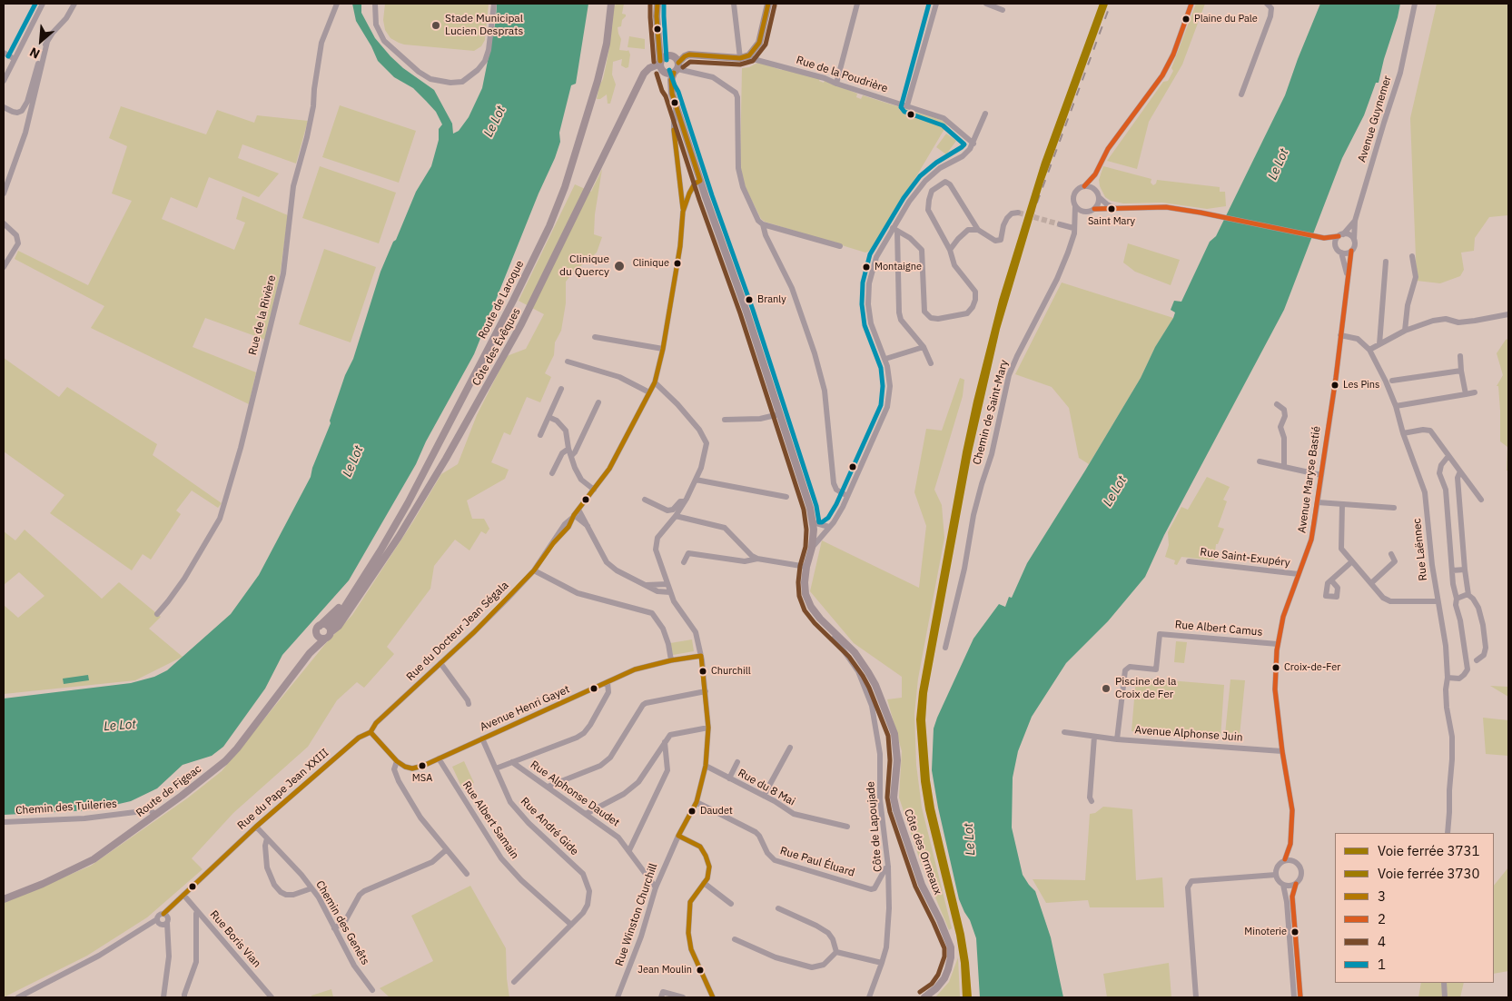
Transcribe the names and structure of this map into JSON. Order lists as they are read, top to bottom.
{
  "streets": {
    "main road": [
      "Route de Laroque",
      "Côte des Évêques",
      "Route de Figeac",
      "Côte des Ormeaux"
    ],
    "street": [
      "Rue de la Poudrière",
      "Avenue Guynemer",
      "Rue de la Rivière",
      "Chemin de Saint-Mary",
      "Avenue Maryse Bastié",
      "Rue Laënnec",
      "Rue Saint-Exupéry",
      "Rue Albert Camus",
      "Rue du Docteur Jean Ségala",
      "Avenue Henri Gayet",
      "Avenue Alphonse Juin",
      "Rue du 8 Mai",
      "Rue du Pape Jean XXIII",
      "Rue Alphonse Daudet",
      "Chemin des Tuileries",
      "Rue Albert Samain",
      "Rue André Gide",
      "Côte de Lapoujade",
      "Rue Paul Éluard",
      "Rue Winston Churchill",
      "Chemin des Genêts",
      "Rue Boris Vian"
    ]
  },
  "crossings": [
    ["Avenue Guynemer", "Avenue Maryse Bastié"],
    ["Route de Laroque", "Côte des Évêques"],
    ["Route de Laroque", "Route de Figeac"],
    ["Côte des Évêques", "Route de Figeac"],
    ["Côte des Évêques", "Côte des Ormeaux"],
    ["Avenue Maryse Bastié", "Rue Laënnec"],
    ["Avenue Maryse Bastié", "Rue Saint-Exupéry"],
    ["Avenue Maryse Bastié", "Rue Albert Camus"],
    ["Avenue Maryse Bastié", "Avenue Alphonse Juin"],
    ["Rue Albert Camus", "Avenue Alphonse Juin"],
    ["Rue du Docteur Jean Ségala", "Rue du Pape Jean XXIII"],
    ["Rue du Docteur Jean Ségala", "Côte des Ormeaux"],
    ["Rue du Docteur Jean Ségala", "Rue Winston Churchill"],
    ["Avenue Henri Gayet", "Rue Albert Samain"],
    ["Avenue Henri Gayet", "Rue André Gide"],
    ["Avenue Henri Gayet", "Rue Winston Churchill"],
    ["Rue du 8 Mai", "Rue Winston Churchill"],
    ["Rue du Pape Jean XXIII", "Chemin des Genêts"],
    ["Rue du Pape Jean XXIII", "Rue Boris Vian"],
    ["Route de Figeac", "Chemin des Tuileries"],
    ["Rue Alphonse Daudet", "Rue Winston Churchill"],
    ["Rue Albert Samain", "Rue André Gide"],
    ["Côte de Lapoujade", "Côte des Ormeaux"],
    ["Côte de Lapoujade", "Rue Paul Éluard"],
    ["Rue Paul Éluard", "Rue Winston Churchill"]
  ],
  "water": ["Le Lot"],
  "places": [
    "Plaine du Pale",
    "Stade Municipal Lucien Desprats",
    "Saint Mary",
    "Clinique",
    "Clinique du Quercy",
    "Montaigne",
    "Branly",
    "Les Pins",
    "Croix-de-Fer",
    "Churchill",
    "Piscine de la Croix de Fer",
    "MSA",
    "Daudet",
    "Minoterie",
    "Jean Moulin"
  ],
  "lines": [
    "rail line 3731",
    "rail line 3730",
    "transit line 3",
    "transit line 2",
    "transit line 4",
    "transit line 1"
  ],
  "legend": [
    "Voie ferrée 3731",
    "Voie ferrée 3730",
    "3",
    "2",
    "4",
    "1"
  ],
  "north": "bottom left"
}
